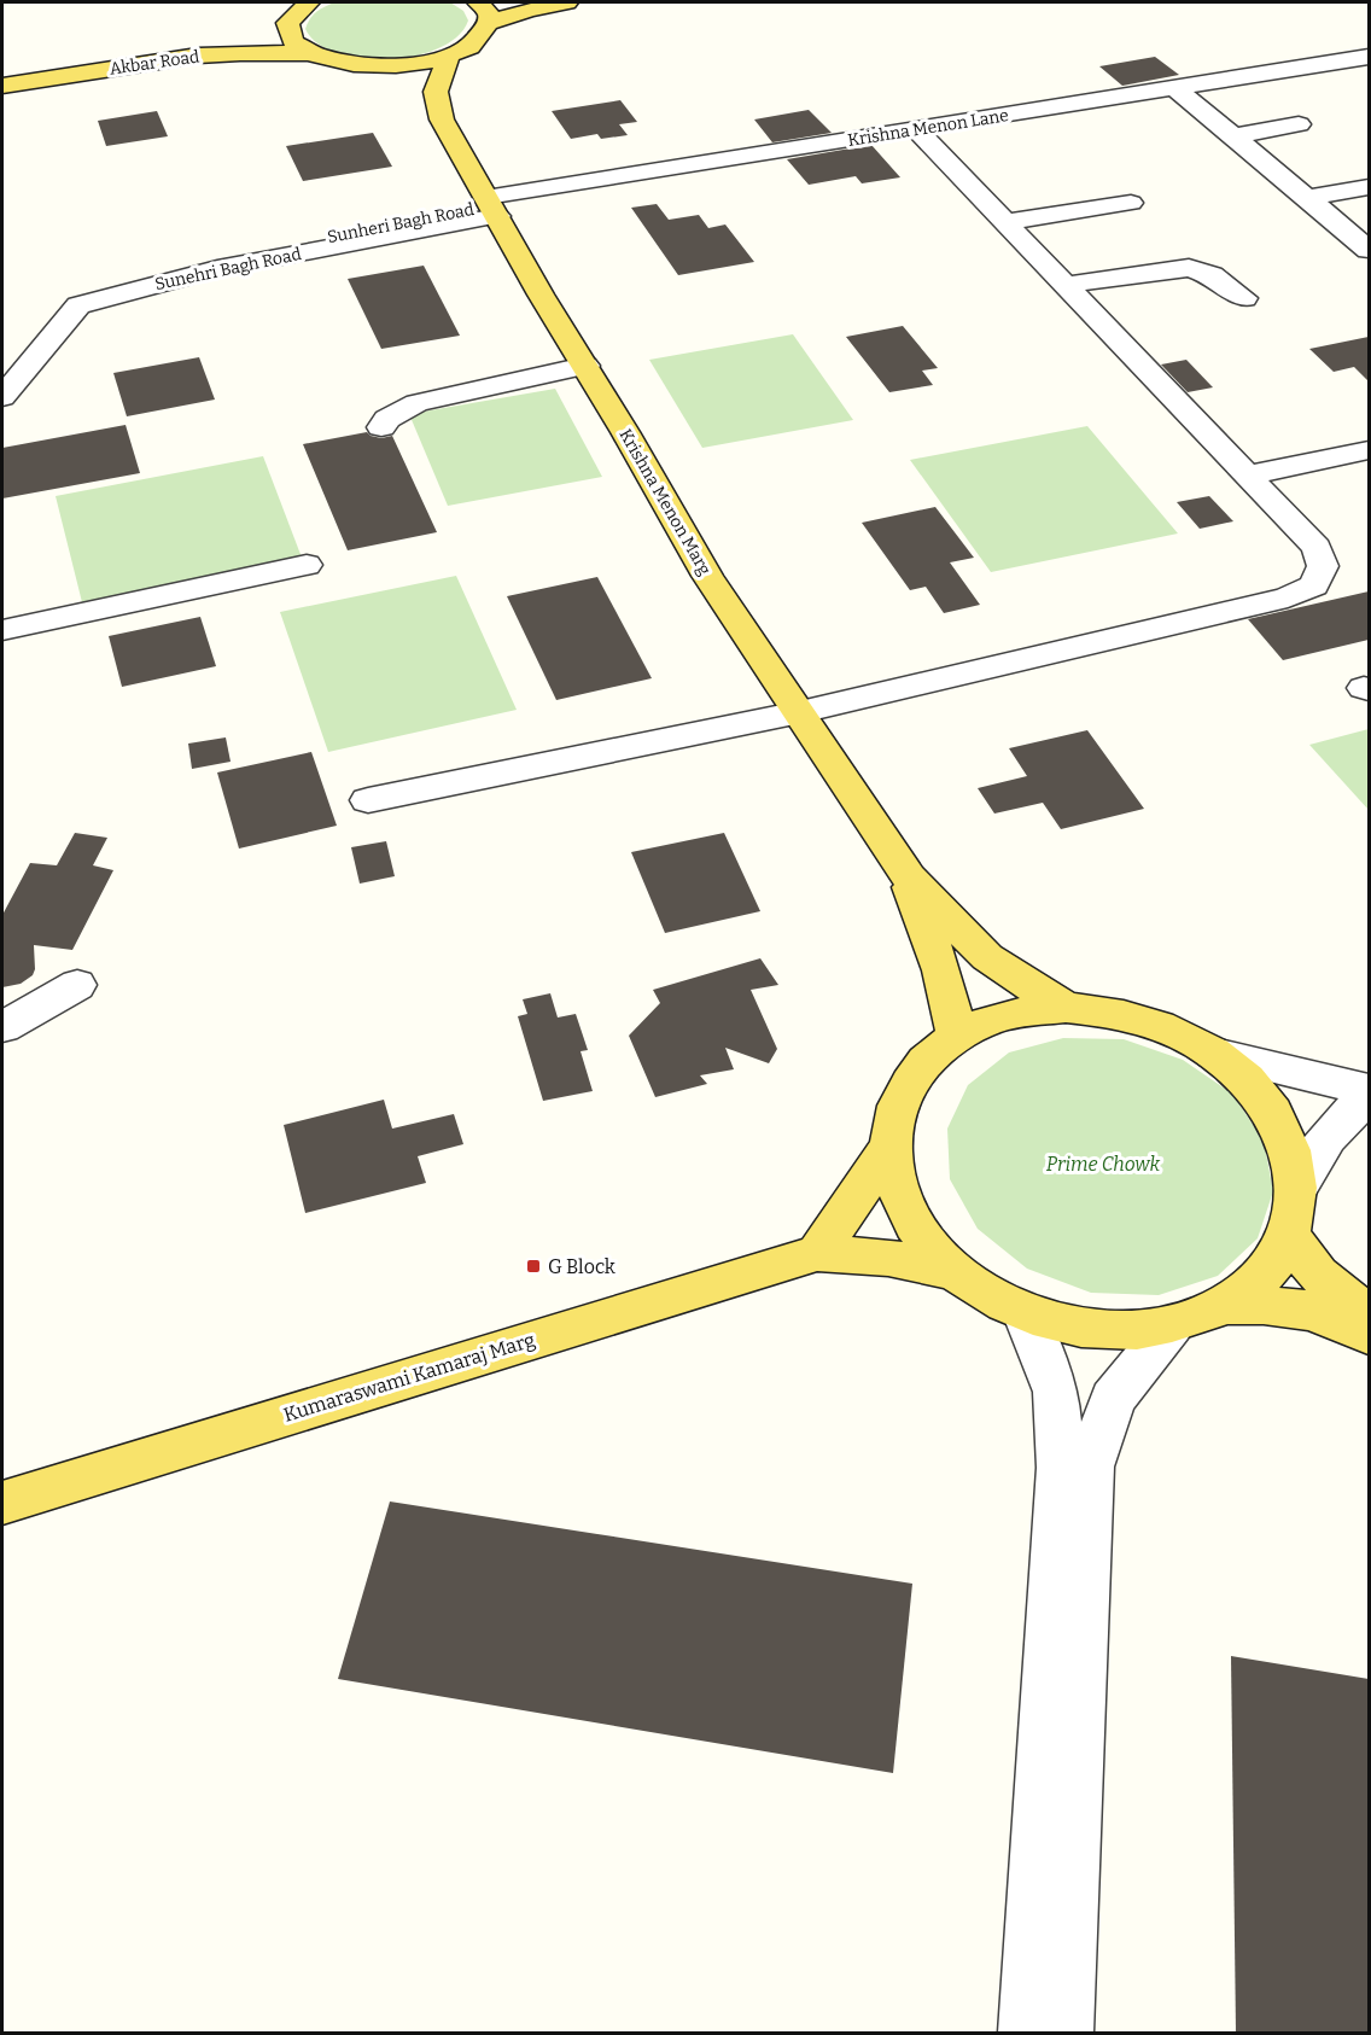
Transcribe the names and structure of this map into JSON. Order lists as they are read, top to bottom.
{
  "streets": {
    "main road": ["Akbar Road", "Krishna Menon Marg", "Kumaraswami Kamaraj Marg"],
    "street": ["Krishna Menon Lane", "Sunheri Bagh Road", "Sunehri Bagh Road"]
  },
  "crossings": [
    ["Akbar Road", "Krishna Menon Marg"],
    ["Krishna Menon Lane", "Sunheri Bagh Road"],
    ["Krishna Menon Lane", "Sunehri Bagh Road"],
    ["Krishna Menon Lane", "Krishna Menon Marg"],
    ["Sunheri Bagh Road", "Sunehri Bagh Road"],
    ["Sunheri Bagh Road", "Krishna Menon Marg"],
    ["Sunehri Bagh Road", "Krishna Menon Marg"]
  ],
  "parks": ["Prime Chowk"],
  "places": {
    "transit": ["G Block"]
  }
}
